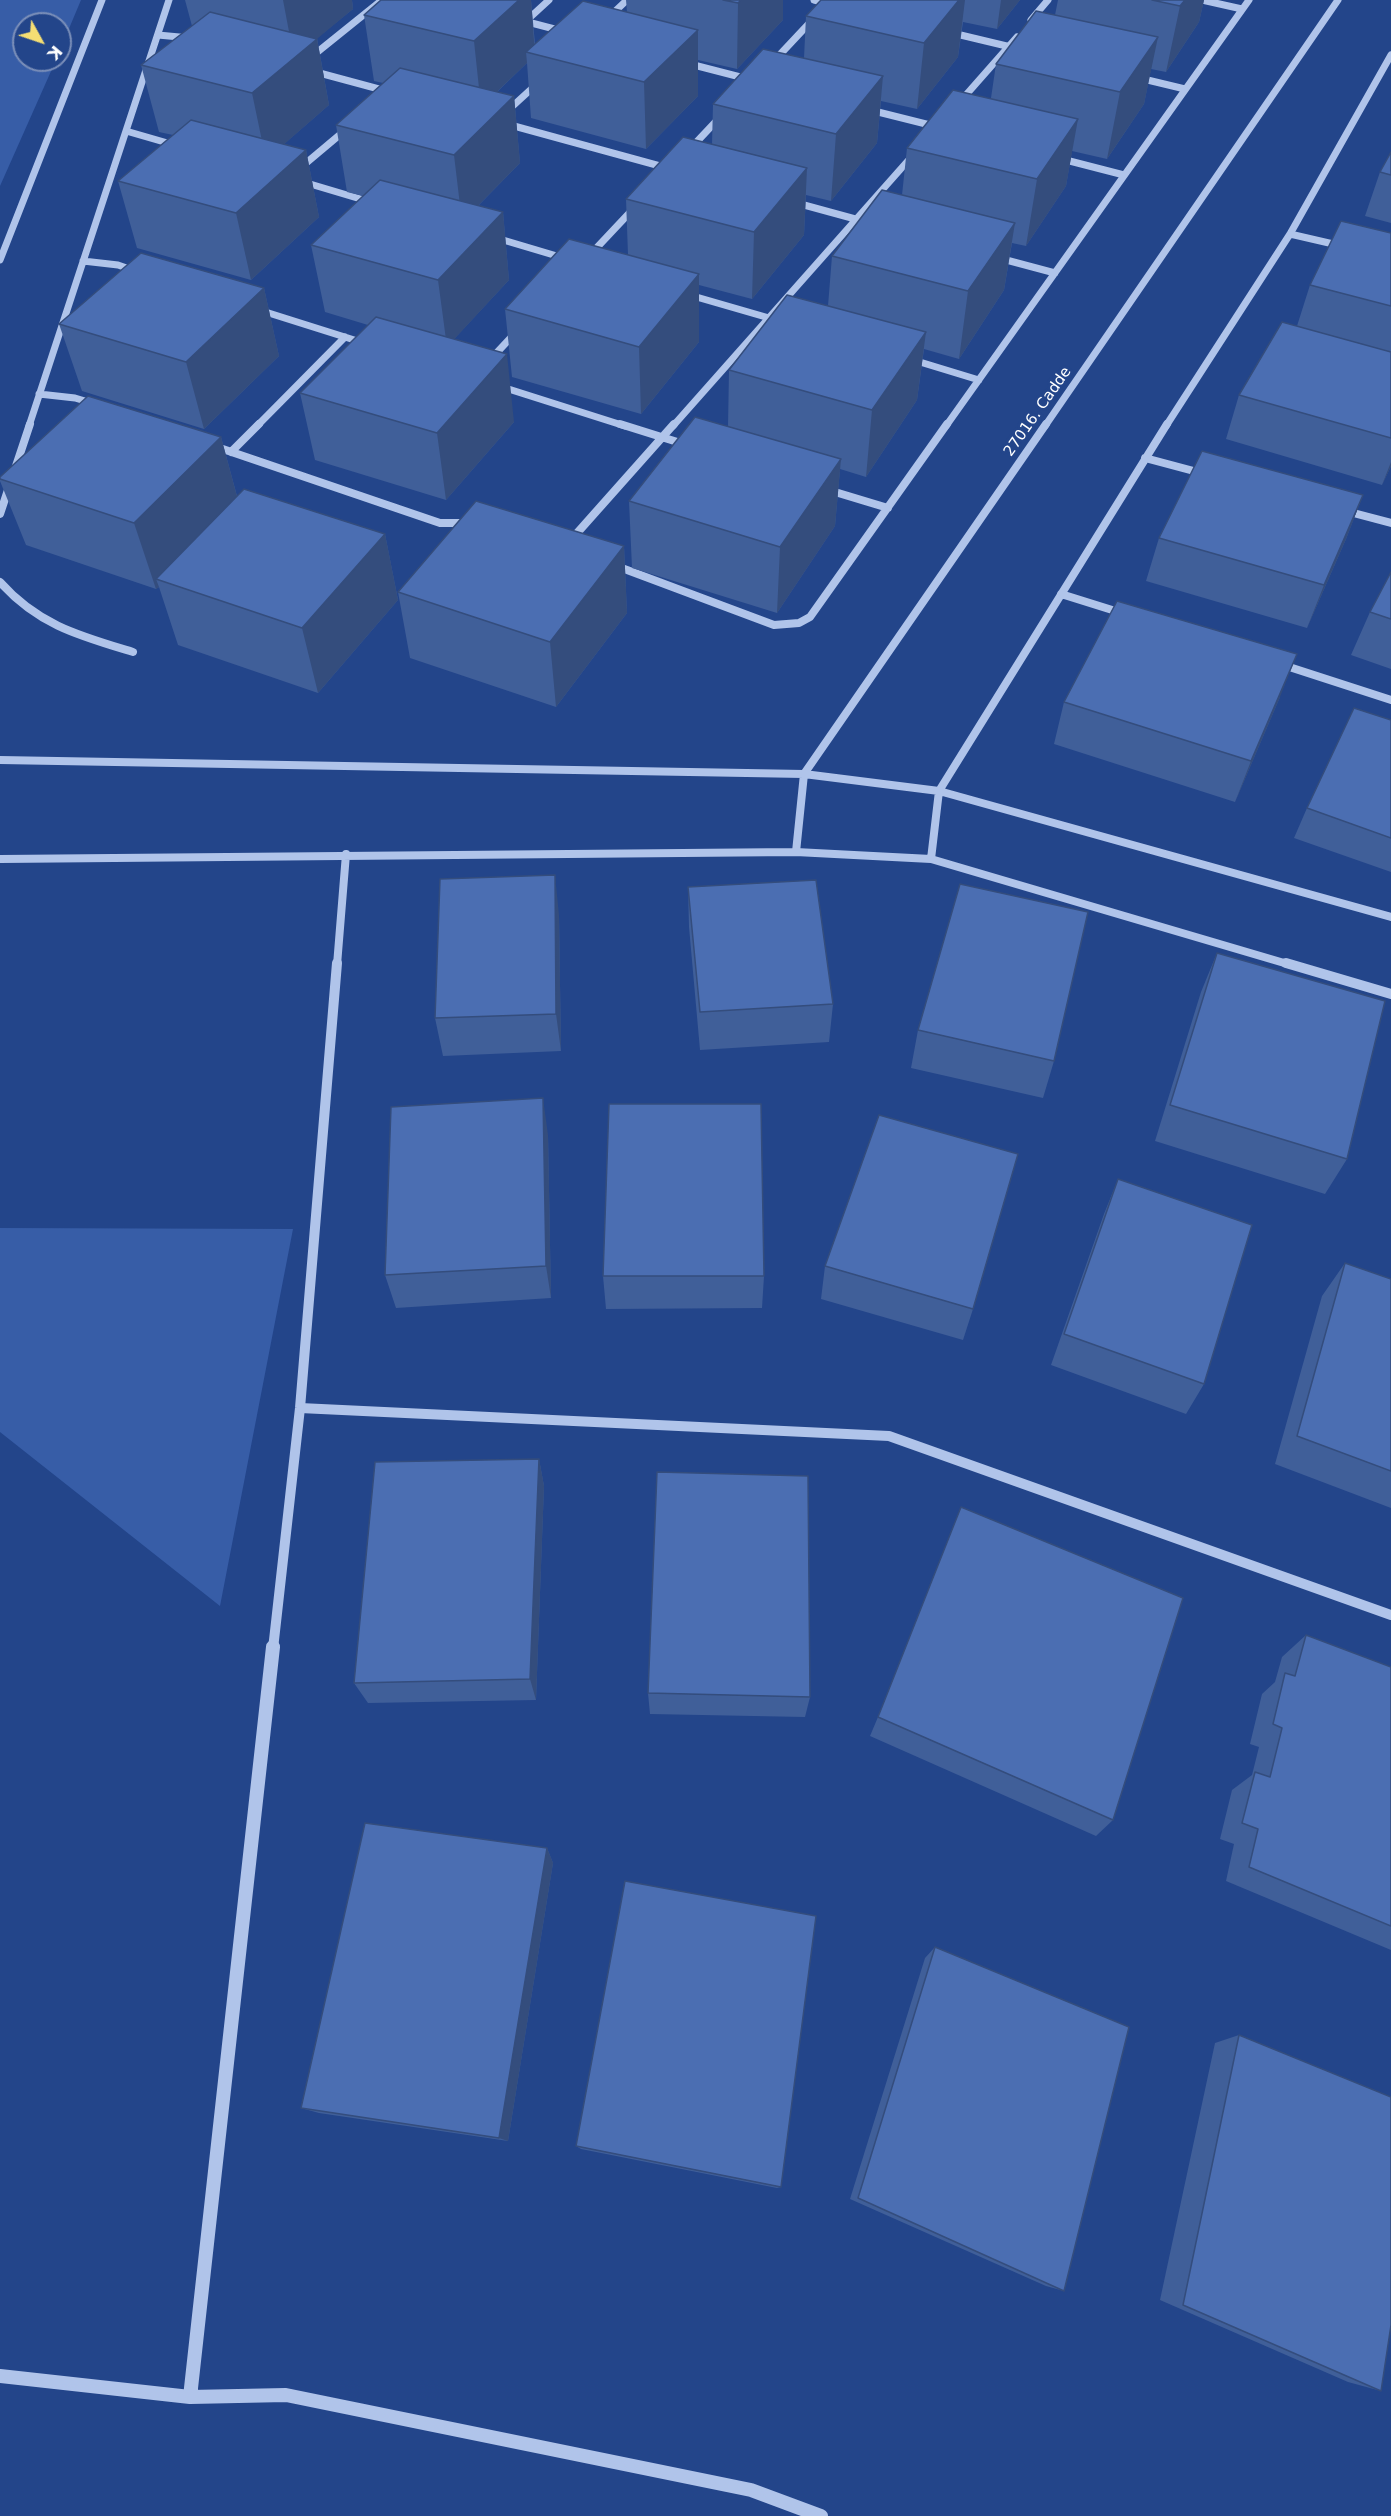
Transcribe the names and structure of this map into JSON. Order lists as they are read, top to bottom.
{
  "streets": {
    "street": ["27016. Cadde"]
  },
  "north": "bottom right"
}
